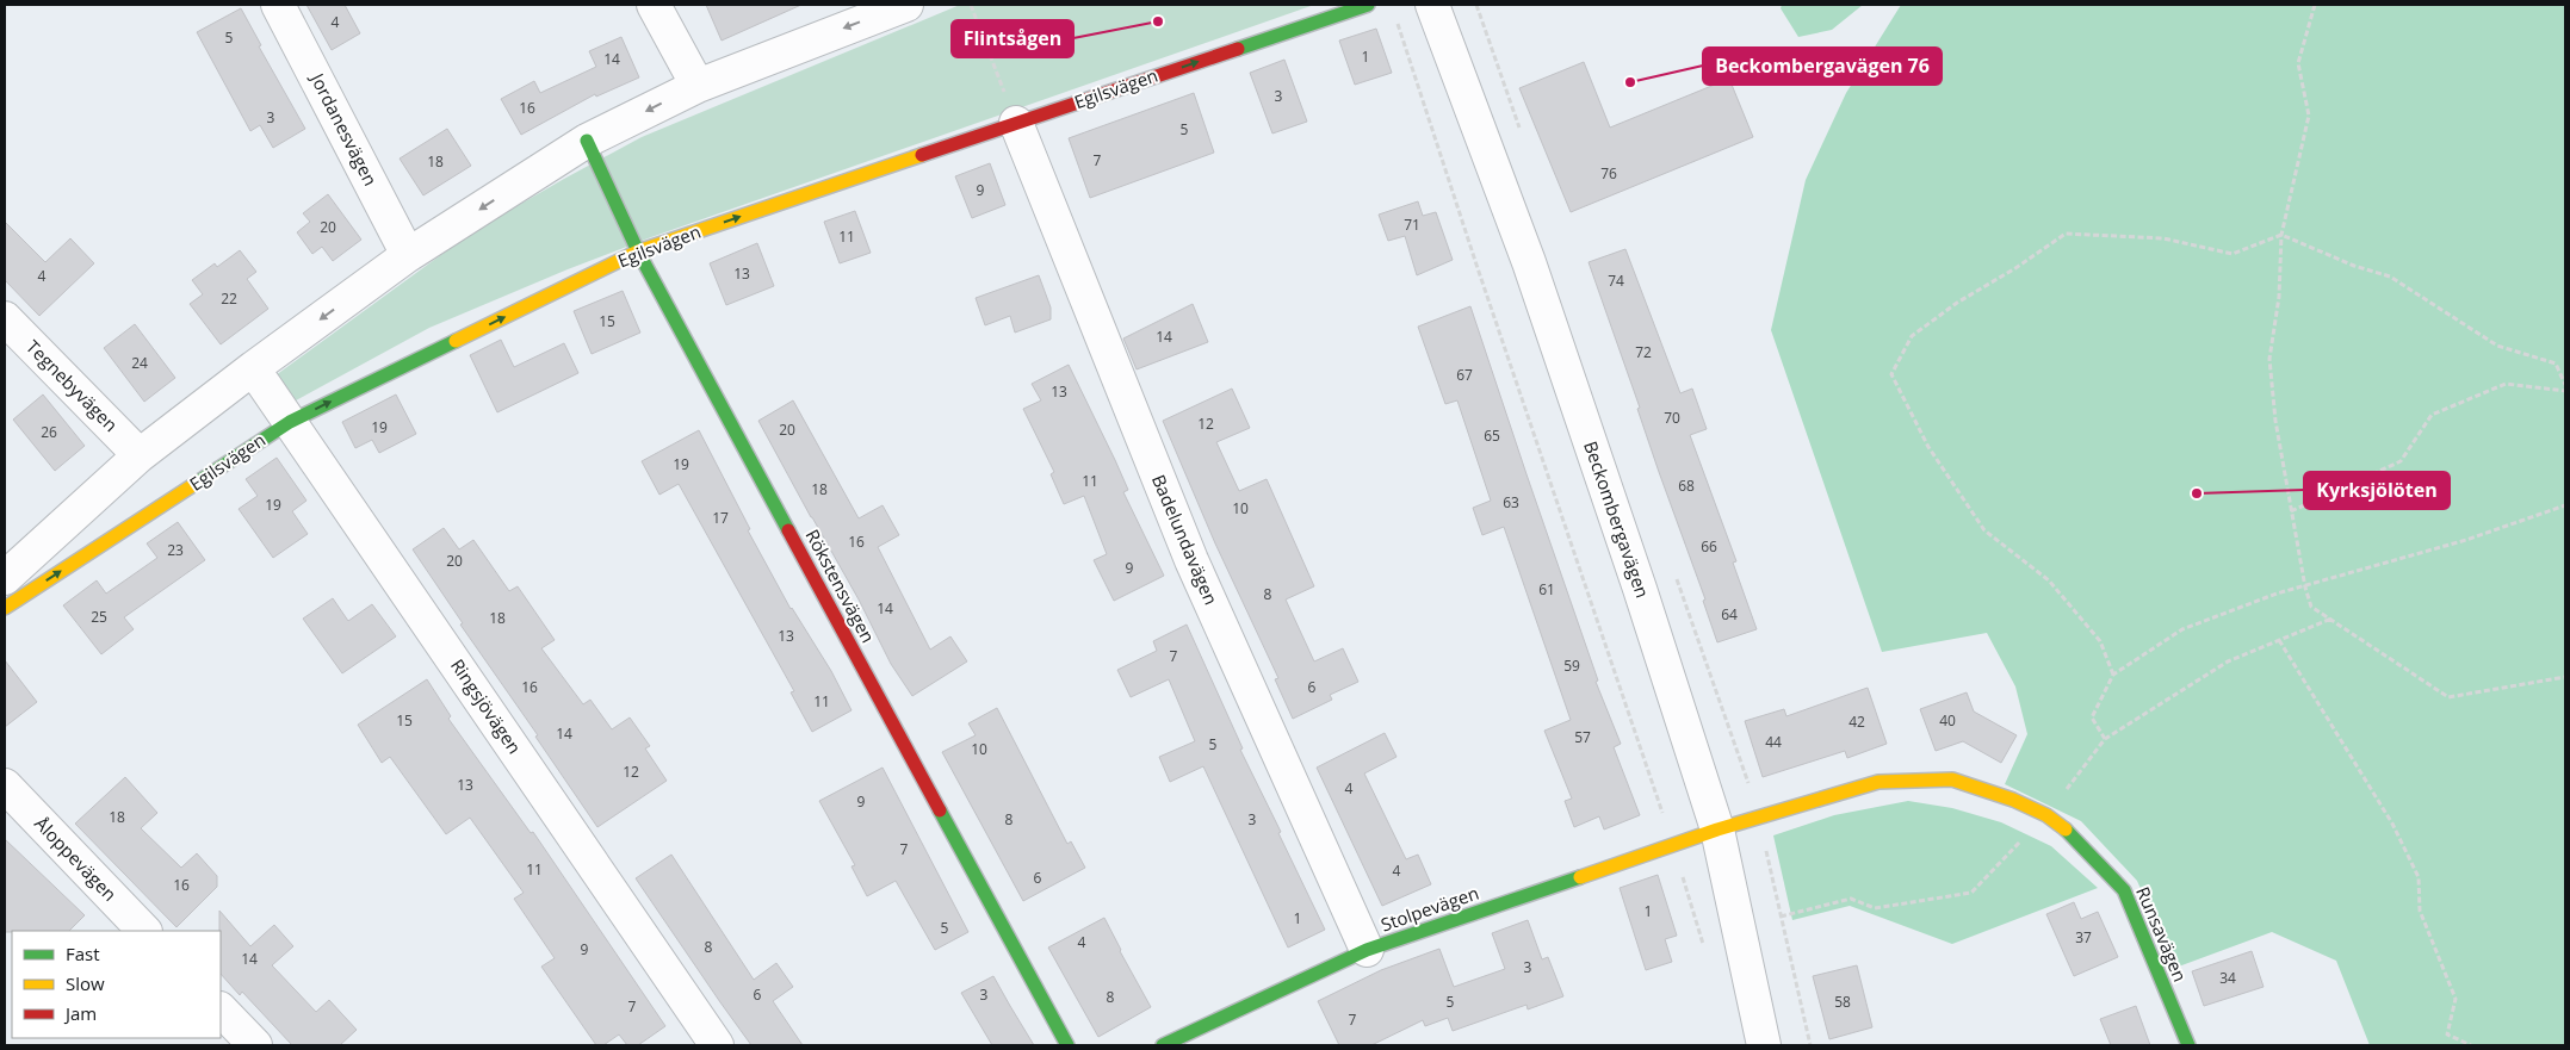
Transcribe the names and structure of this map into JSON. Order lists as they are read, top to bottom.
{
  "streets": {
    "street": [
      "Egilsvägen",
      "Jordanesvägen",
      "Tegnebyvägen",
      "Beckombergavägen",
      "Badelundavägen",
      "Rökstensvägen",
      "Ringsjövägen",
      "Åloppevägen",
      "Stolpevägen",
      "Runsavägen"
    ]
  },
  "crossings": [
    ["Egilsvägen", "Badelundavägen"],
    ["Egilsvägen", "Rökstensvägen"],
    ["Egilsvägen", "Ringsjövägen"],
    ["Beckombergavägen", "Stolpevägen"],
    ["Beckombergavägen", "Runsavägen"],
    ["Badelundavägen", "Stolpevägen"],
    ["Stolpevägen", "Runsavägen"]
  ],
  "places": ["Flintsågen", "Beckombergavägen 76", "Kyrksjölöten"],
  "house_numbers": [
    "4",
    "5",
    "1",
    "14",
    "3",
    "16",
    "3",
    "5",
    "7",
    "18",
    "76",
    "9",
    "71",
    "20",
    "11",
    "13",
    "4",
    "74",
    "22",
    "15",
    "14",
    "72",
    "24",
    "67",
    "13",
    "70",
    "12",
    "19",
    "20",
    "26",
    "65",
    "19",
    "11",
    "68",
    "18",
    "63",
    "19",
    "10",
    "17",
    "16",
    "66",
    "23",
    "20",
    "9",
    "61",
    "8",
    "14",
    "64",
    "25",
    "18",
    "13",
    "7",
    "59",
    "16",
    "6",
    "11",
    "15",
    "40",
    "42",
    "14",
    "57",
    "44",
    "5",
    "10",
    "12",
    "13",
    "4",
    "9",
    "18",
    "8",
    "3",
    "7",
    "11",
    "4",
    "6",
    "16",
    "1",
    "1",
    "5",
    "37",
    "4",
    "8",
    "9",
    "14",
    "3",
    "34",
    "6",
    "3",
    "8",
    "5",
    "58",
    "7",
    "7"
  ],
  "legend": ["Fast", "Slow", "Jam"]
}
